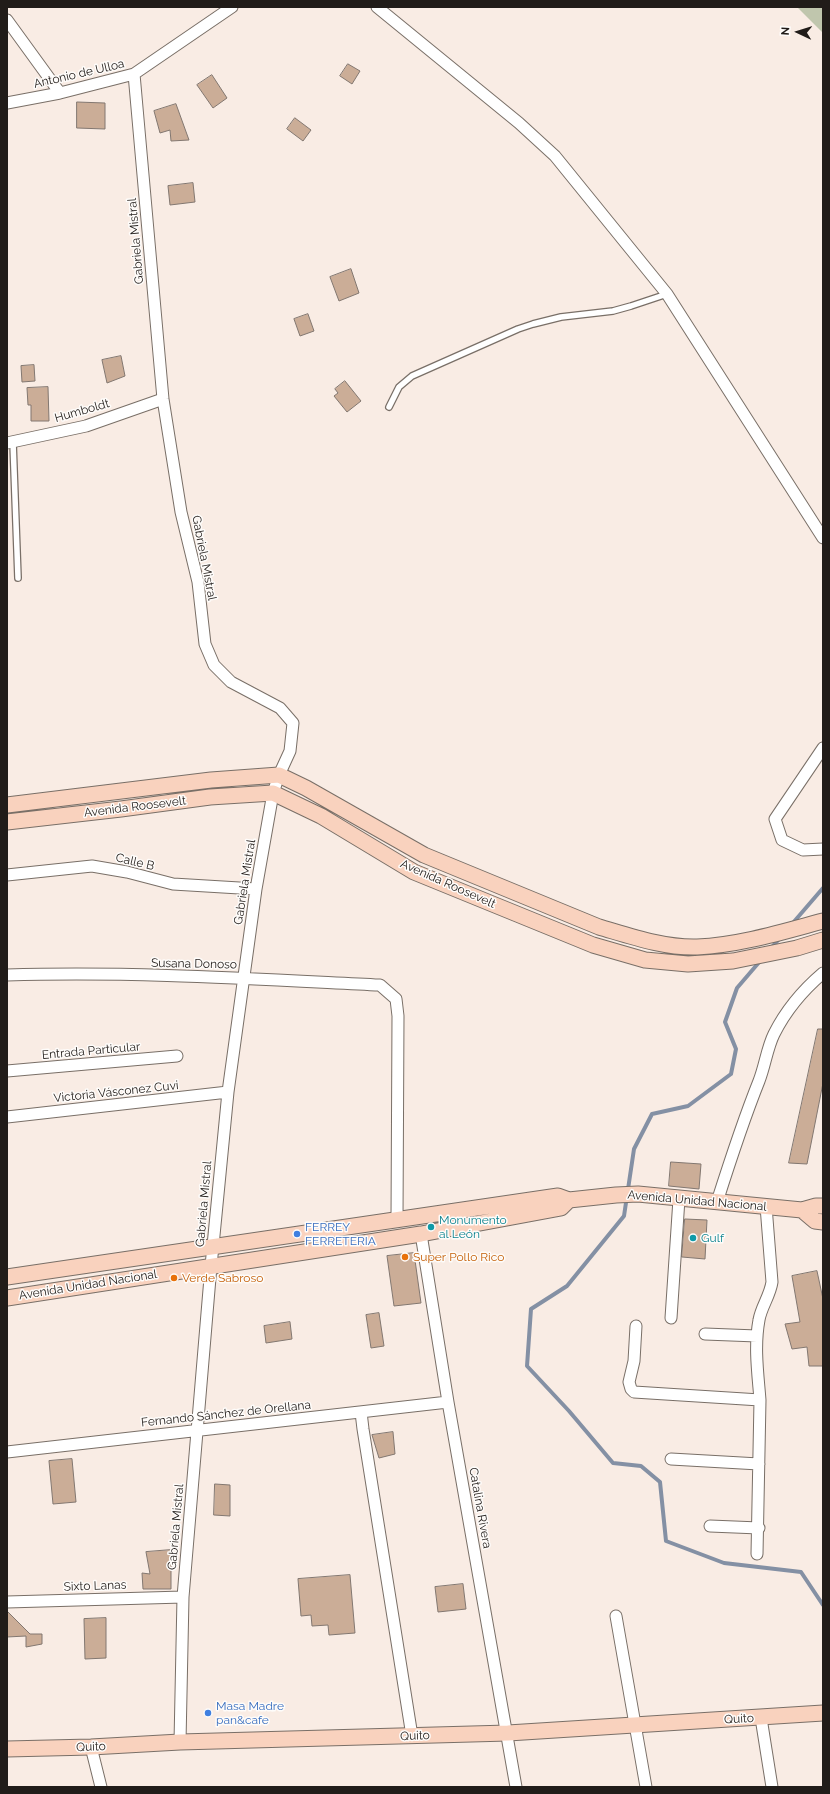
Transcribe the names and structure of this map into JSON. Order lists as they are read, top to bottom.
{
  "streets": {
    "street": [
      "Antonio de Ulloa",
      "Gabriela Mistral",
      "Humboldt",
      "Avenida Roosevelt",
      "Calle B",
      "Susana Donoso",
      "Entrada Particular",
      "Victoria Vásconez Cuvi",
      "Avenida Unidad Nacional",
      "Fernando Sánchez de Orellana",
      "Catalina Rivera",
      "Sixto Lanas",
      "Quito"
    ]
  },
  "crossings": [
    ["Antonio de Ulloa", "Gabriela Mistral"],
    ["Gabriela Mistral", "Humboldt"],
    ["Gabriela Mistral", "Avenida Roosevelt"],
    ["Gabriela Mistral", "Calle B"],
    ["Gabriela Mistral", "Susana Donoso"],
    ["Gabriela Mistral", "Victoria Vásconez Cuvi"],
    ["Gabriela Mistral", "Avenida Unidad Nacional"],
    ["Gabriela Mistral", "Fernando Sánchez de Orellana"],
    ["Gabriela Mistral", "Sixto Lanas"],
    ["Gabriela Mistral", "Quito"],
    ["Susana Donoso", "Avenida Unidad Nacional"],
    ["Avenida Unidad Nacional", "Catalina Rivera"],
    ["Fernando Sánchez de Orellana", "Catalina Rivera"],
    ["Catalina Rivera", "Quito"]
  ],
  "places": [
    "Monumento al León",
    "FERREY FERRETERIA",
    "Gulf",
    "Super Pollo Rico",
    "Verde Sabroso",
    "Masa Madre pan&cafe"
  ],
  "north": "left"
}
